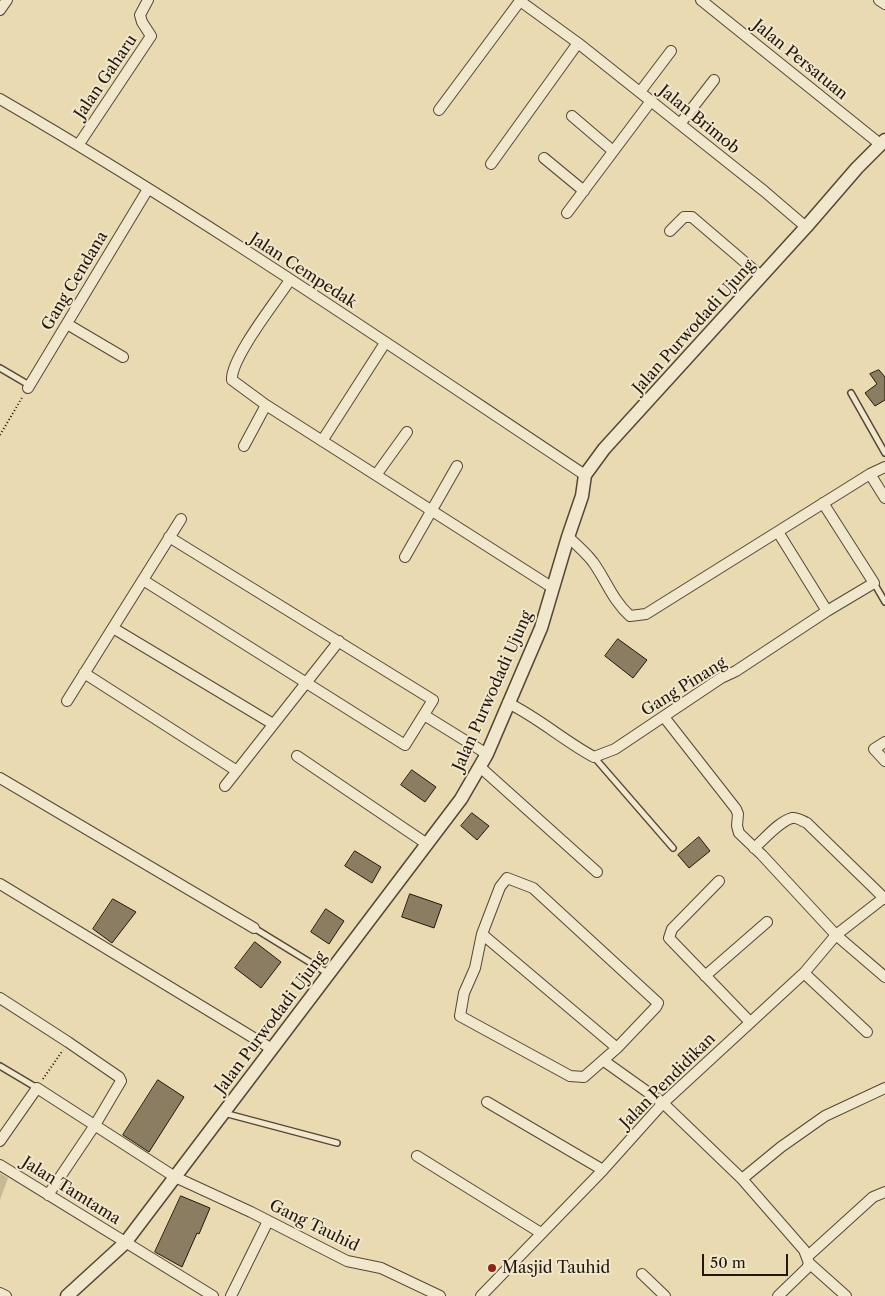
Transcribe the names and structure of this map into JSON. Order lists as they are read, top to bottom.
{
  "streets": {
    "street": [
      "Jalan Persatuan",
      "Jalan Gaharu",
      "Jalan Brimob",
      "Jalan Cempedak",
      "Gang Cendana",
      "Jalan Purwodadi Ujung",
      "Gang Pinang",
      "Jalan Pendidikan",
      "Jalan Tamtama",
      "Gang Tauhid"
    ]
  },
  "crossings": [
    ["Jalan Persatuan", "Jalan Purwodadi Ujung"],
    ["Jalan Gaharu", "Jalan Cempedak"],
    ["Jalan Brimob", "Jalan Purwodadi Ujung"],
    ["Jalan Cempedak", "Gang Cendana"],
    ["Jalan Cempedak", "Jalan Purwodadi Ujung"],
    ["Jalan Purwodadi Ujung", "Jalan Tamtama"],
    ["Jalan Purwodadi Ujung", "Gang Tauhid"]
  ],
  "places": ["Masjid Tauhid"],
  "scale_bar": "50 m"
}
